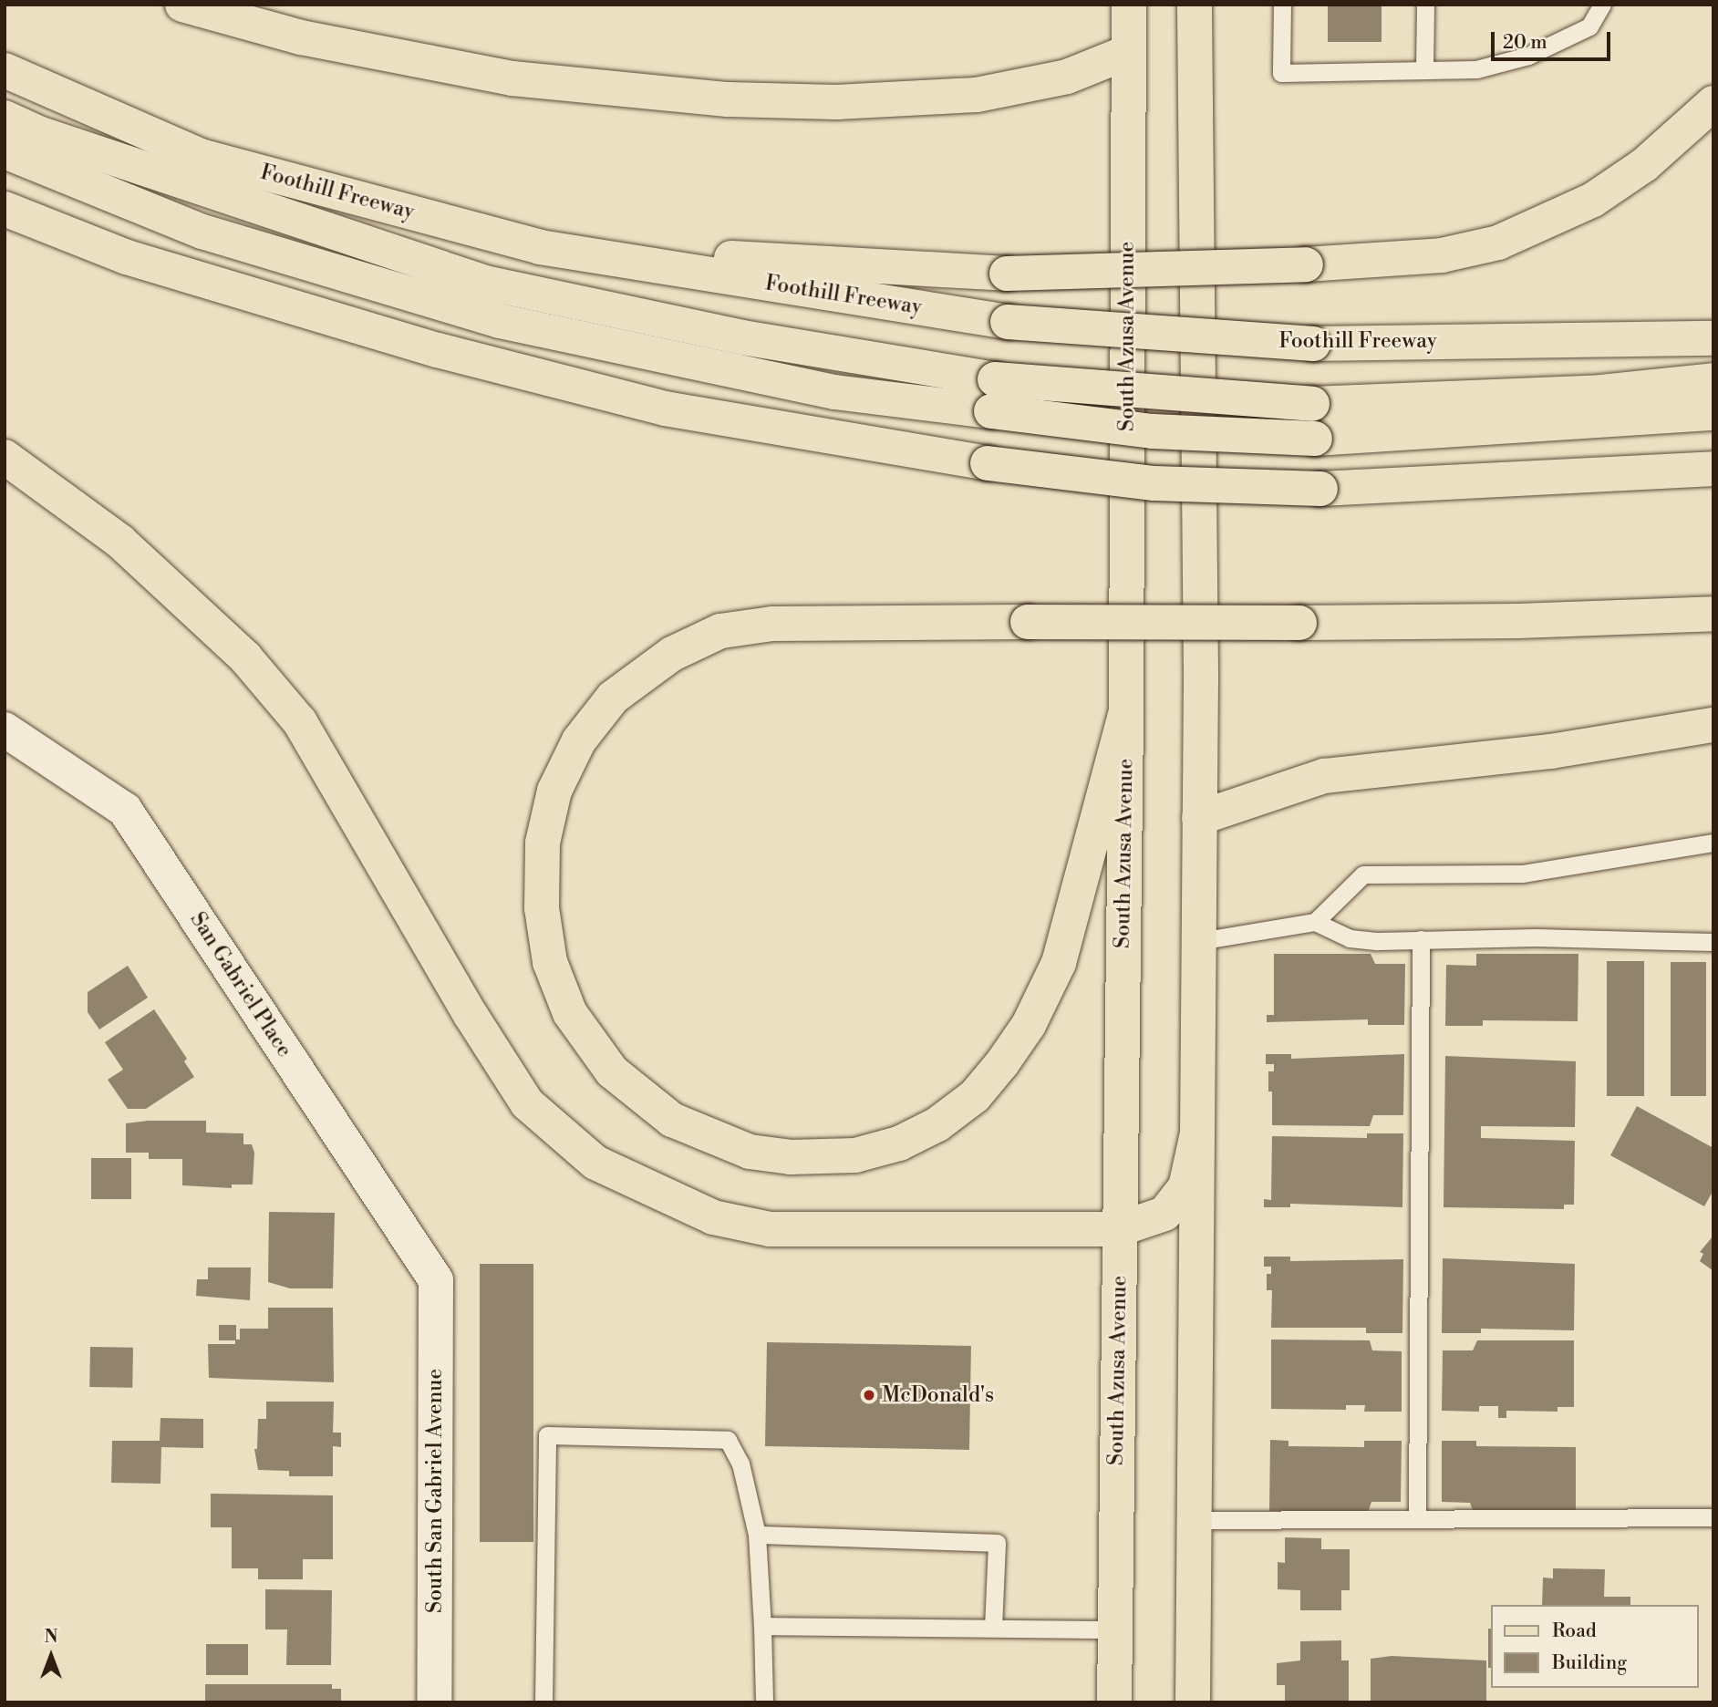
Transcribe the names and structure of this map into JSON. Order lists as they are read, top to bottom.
{
  "streets": {
    "main road": ["Foothill Freeway", "South Azusa Avenue"],
    "street": ["San Gabriel Place", "South San Gabriel Avenue"]
  },
  "crossings": [
    ["San Gabriel Place", "South San Gabriel Avenue"]
  ],
  "places": ["McDonald's"],
  "legend": ["Road", "Building"],
  "scale_bar": "20 m",
  "north": "top"
}
